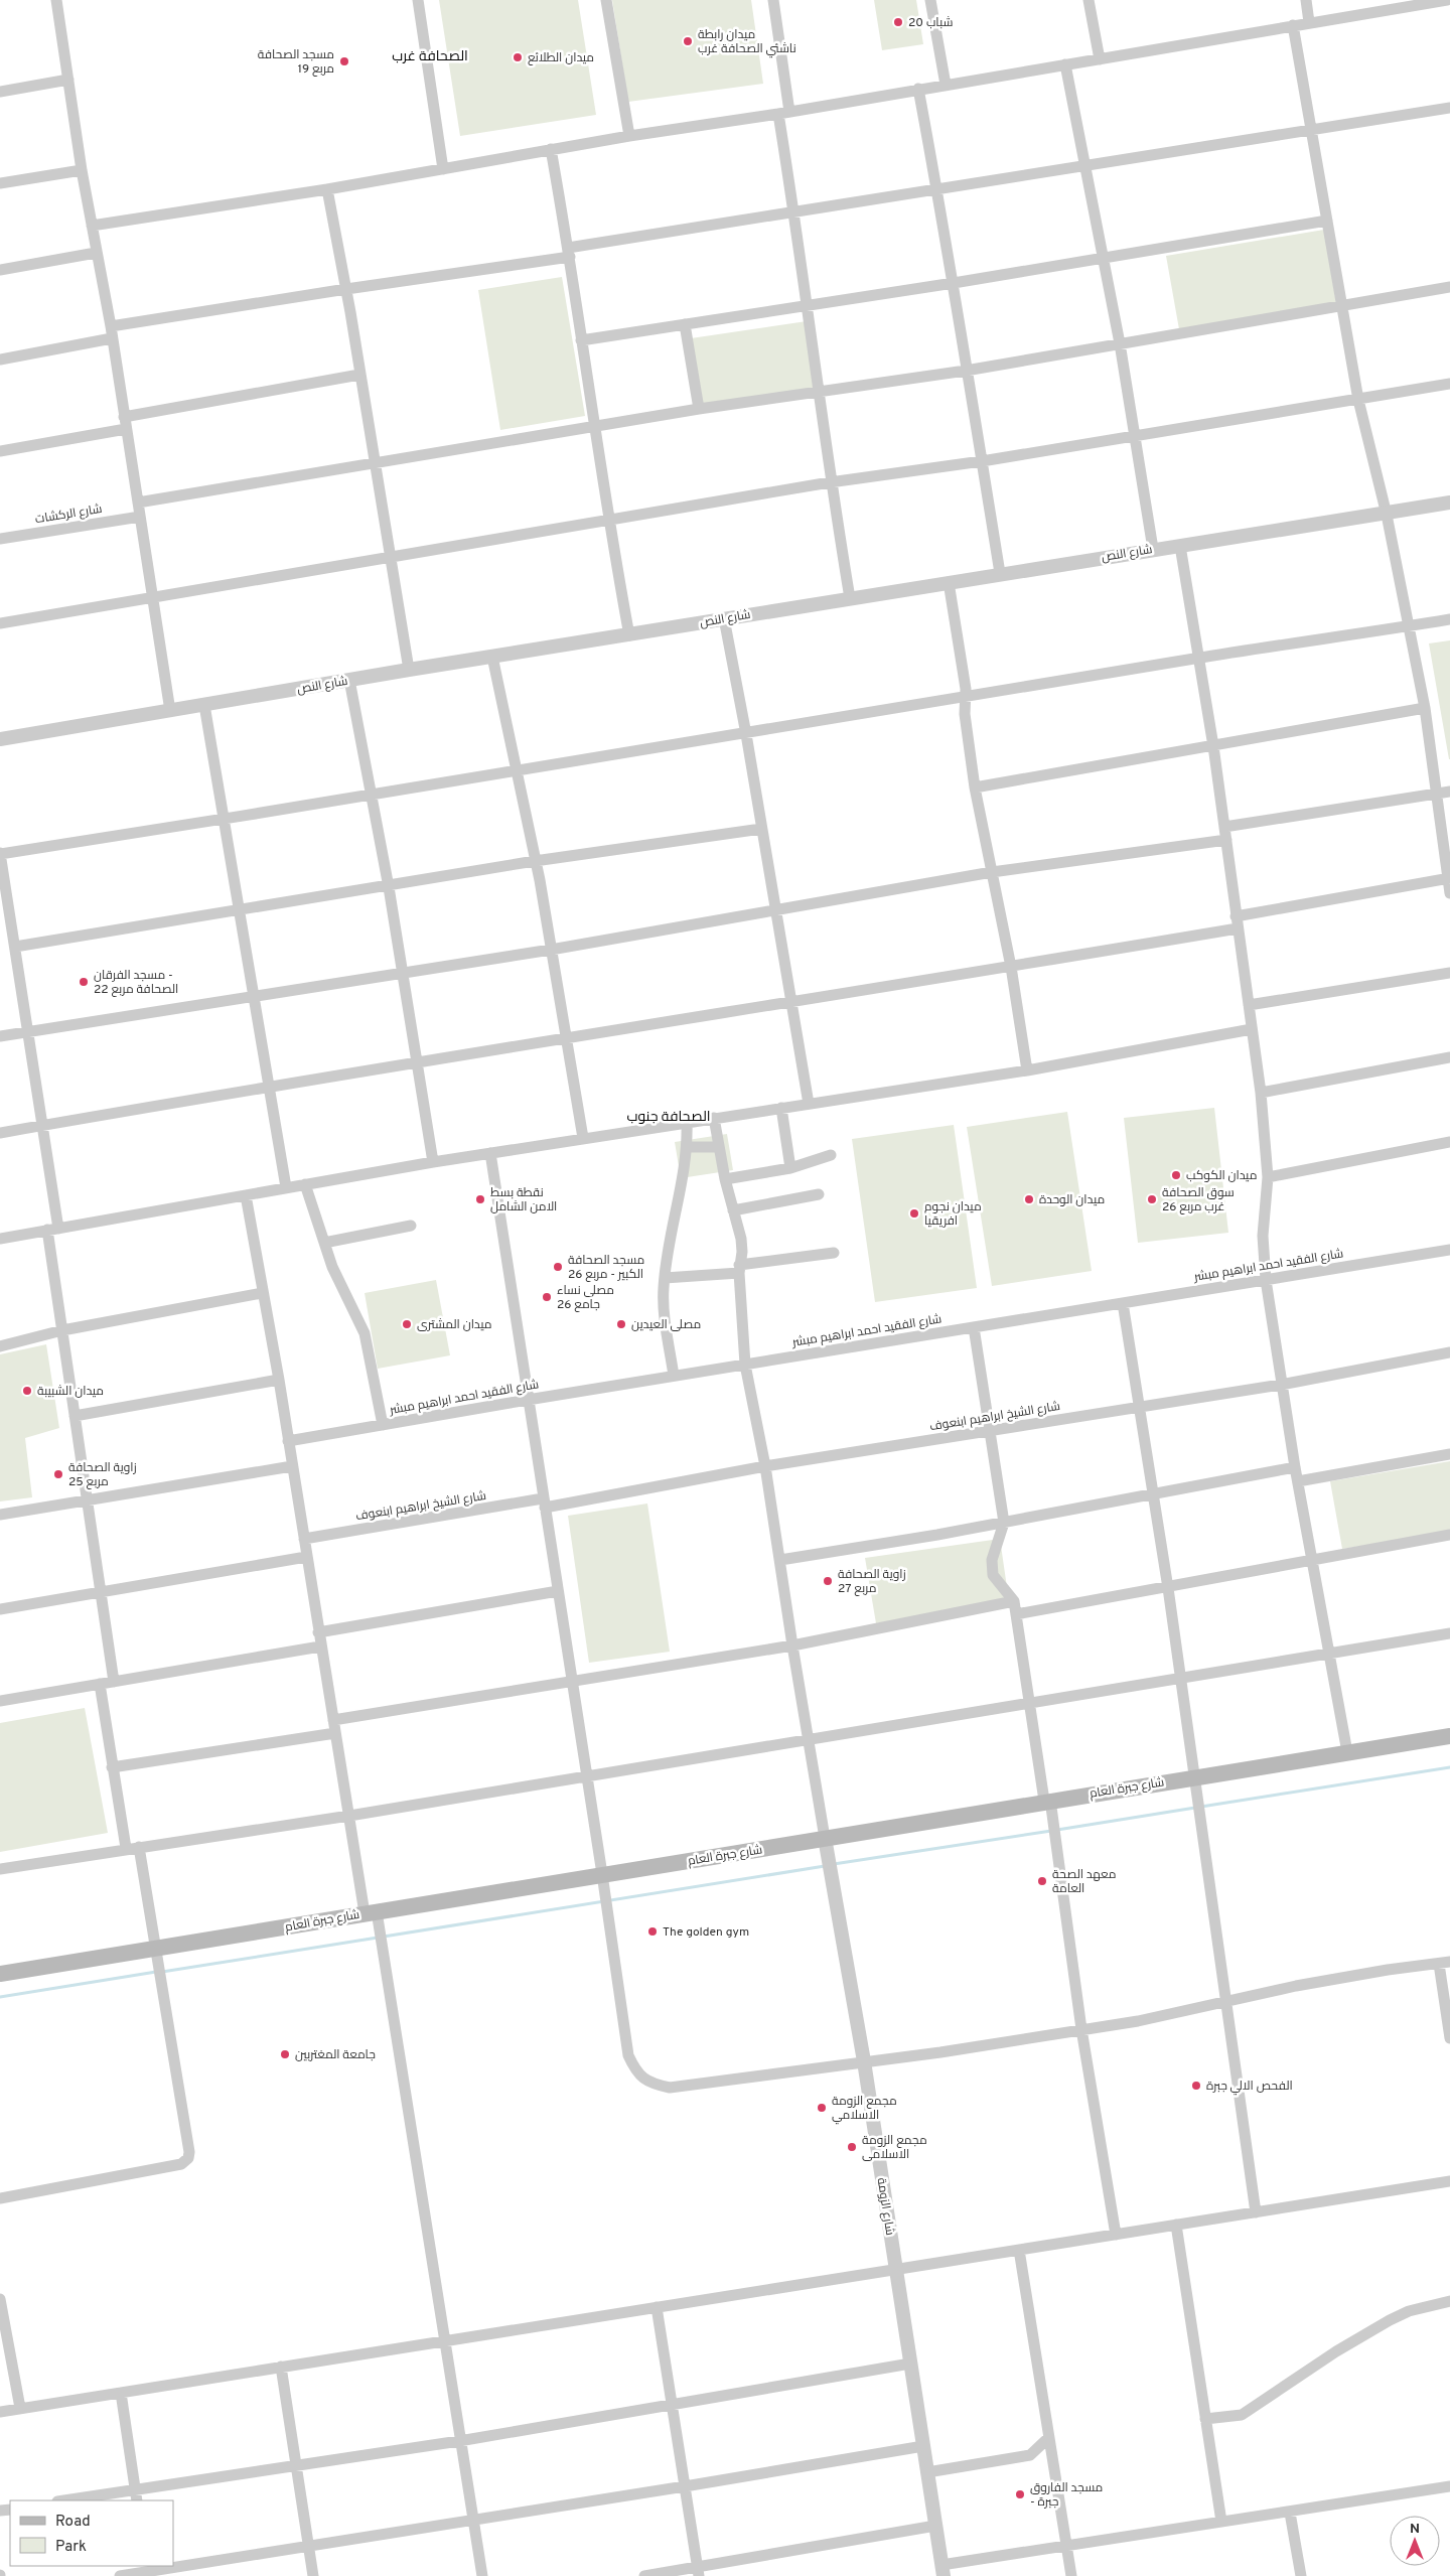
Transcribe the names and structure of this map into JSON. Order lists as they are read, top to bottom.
{
  "streets": {
    "main road": ["شارع جبرة العام"],
    "street": [
      "شارع الركشات",
      "شارع النص",
      "شارع الفقيد احمد ابراهيم مبشر",
      "شارع الشيخ ابراهيم ابنعوف",
      "شارع الزومة"
    ]
  },
  "crossings": [
    ["شارع جبرة العام", "شارع الزومة"]
  ],
  "districts": ["الصحافة غرب", "الصحافة جنوب"],
  "places": [
    "شباب 20",
    "ميدان رابطة ناشئي الصحافة غرب",
    "ميدان الطلائع",
    "مسجد الصحافة مربع 19",
    "مسجد الفرقان - الصحافة مربع 22",
    "ميدان الكوكب",
    "نقطة بسط الامن الشامل",
    "ميدان الوحدة",
    "سوق الصحافة غرب مربع 26",
    "ميدان نجوم افريقيا",
    "مسجد الصحافة الكبير - مربع 26",
    "مصلى نساء جامع 26",
    "ميدان المشترى",
    "مصلى العيدين",
    "ميدان الشبيبة",
    "زاوية الصحافة مربع 25",
    "زاوية الصحافة مربع 27",
    "معهد الصحة العامة",
    "The golden gym",
    "جامعة المغتربين",
    "الفحص الالي جبرة",
    "مجمع الزومة الاسلامي",
    "مجمع الزومة الاسلامى",
    "مسجد الفاروق - جبرة"
  ],
  "legend": ["Road", "Park"],
  "north": "top"
}
